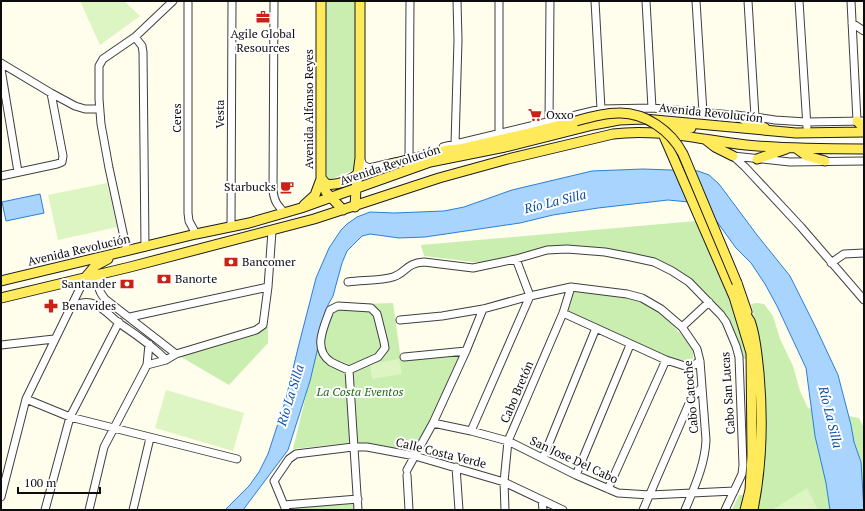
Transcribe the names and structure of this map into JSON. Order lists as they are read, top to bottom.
{
  "streets": {
    "main road": ["Avenida Alfonso Reyes", "Avenida Revolución"],
    "street": [
      "Vesta",
      "Ceres",
      "Cabo Bretón",
      "Cabo San Lucas",
      "Cabo Catoche",
      "Calle Costa Verde",
      "San Jose Del Cabo"
    ]
  },
  "crossings": [
    ["Avenida Alfonso Reyes", "Avenida Revolución"],
    ["Avenida Revolución", "Vesta"],
    ["Avenida Revolución", "Ceres"],
    ["Cabo Bretón", "Cabo Catoche"],
    ["Cabo Bretón", "Calle Costa Verde"],
    ["Cabo Bretón", "San Jose Del Cabo"],
    ["Cabo San Lucas", "San Jose Del Cabo"],
    ["Cabo Catoche", "San Jose Del Cabo"]
  ],
  "water": ["Río La Silla"],
  "parks": ["La Costa Eventos"],
  "places": {
    "office": ["Agile Global Resources"],
    "supermarket": ["Oxxo"],
    "cafe": ["Starbucks"],
    "bank": ["Bancomer", "Banorte", "Santander"],
    "pharmacy": ["Benavides"]
  },
  "scale_bar": "100 m"
}
